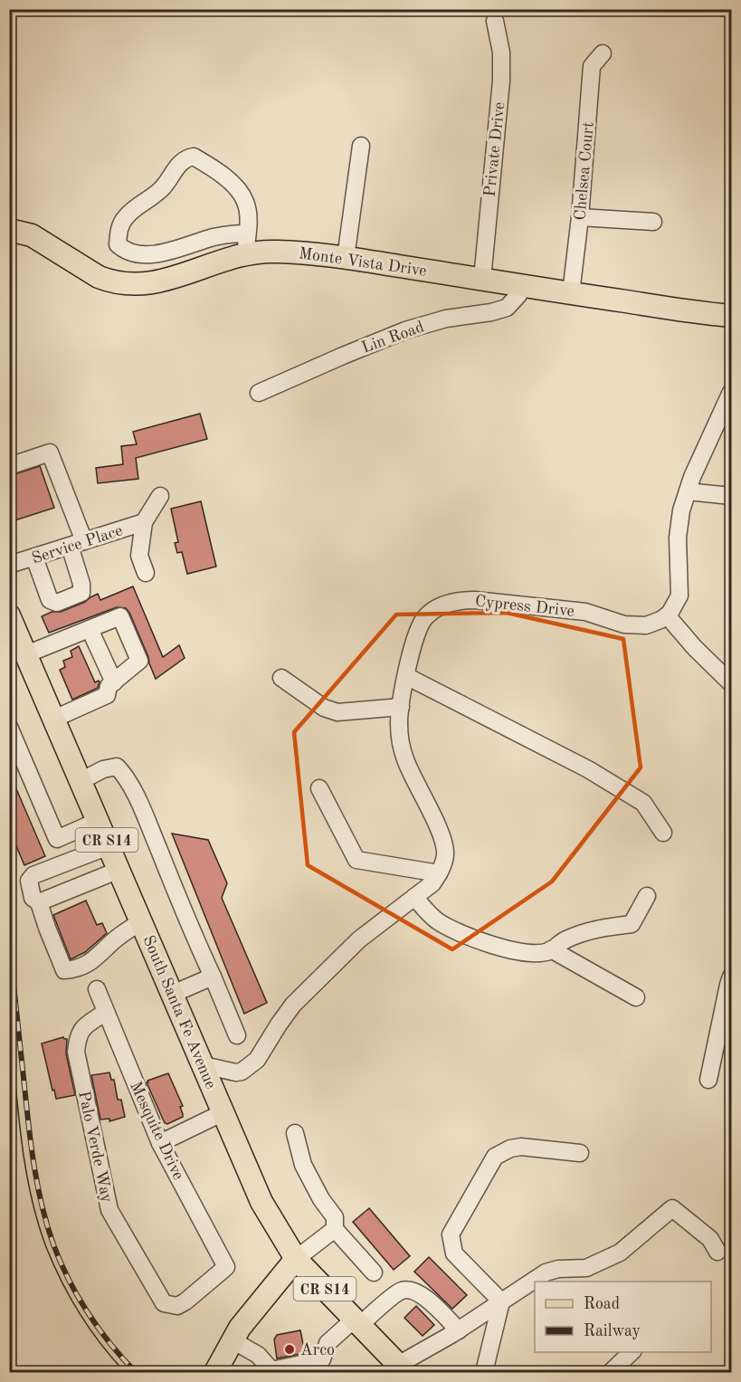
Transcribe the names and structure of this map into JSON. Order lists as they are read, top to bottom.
{
  "streets": {
    "main road": ["Monte Vista Drive", "CR S14", "South Santa Fe Avenue"],
    "street": [
      "Private Drive",
      "Chelsea Court",
      "Lin Road",
      "Service Place",
      "Cypress Drive",
      "Mesquite Drive",
      "Palo Verde Way"
    ]
  },
  "crossings": [
    ["Private Drive", "Monte Vista Drive"],
    ["Chelsea Court", "Monte Vista Drive"],
    ["Monte Vista Drive", "Lin Road"],
    ["Mesquite Drive", "Palo Verde Way"]
  ],
  "places": ["Arco"],
  "legend": ["Road", "Railway"]
}
